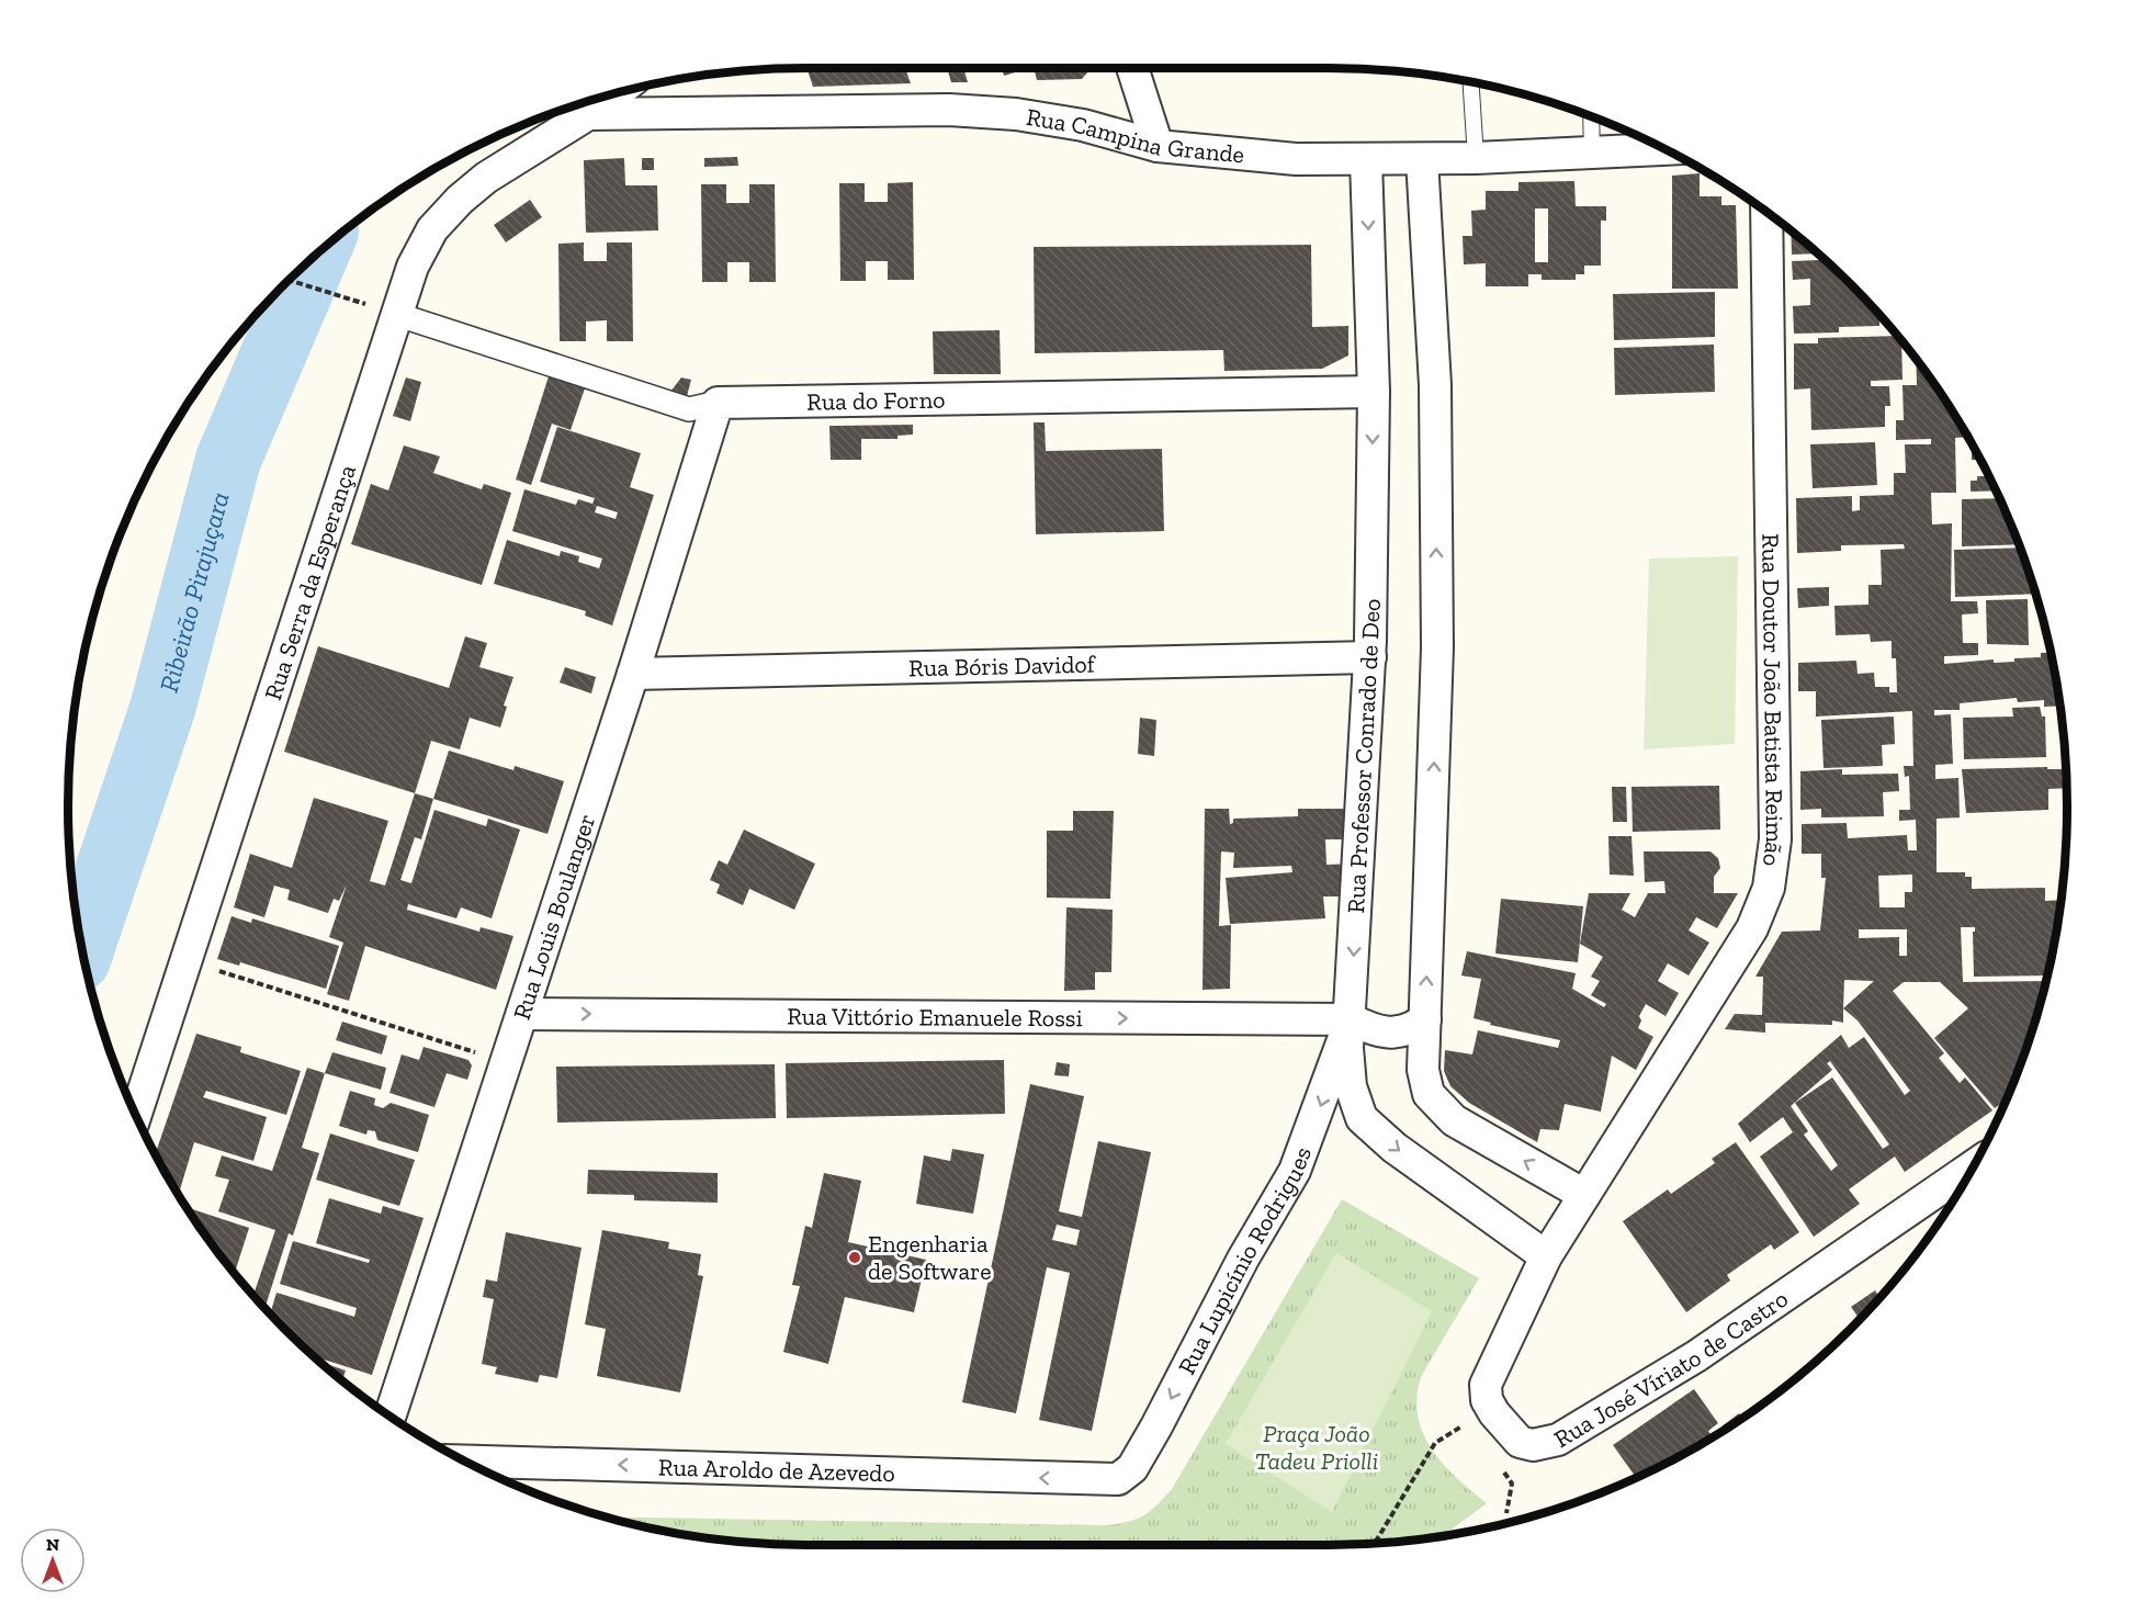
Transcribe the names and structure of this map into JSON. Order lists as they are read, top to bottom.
{
  "streets": {
    "street": [
      "Rua Campina Grande",
      "Rua do Forno",
      "Rua Serra da Esperança",
      "Rua Bóris Davidof",
      "Rua Doutor João Batista Reimão",
      "Rua Professor Conrado de Deo",
      "Rua Louis Boulanger",
      "Rua Vittório Emanuele Rossi",
      "Rua Lupicínio Rodrigues",
      "Rua José Víriato de Castro",
      "Rua Aroldo de Azevedo"
    ]
  },
  "crossings": [
    ["Rua Campina Grande", "Rua Serra da Esperança"],
    ["Rua Campina Grande", "Rua Professor Conrado de Deo"],
    ["Rua do Forno", "Rua Serra da Esperança"],
    ["Rua do Forno", "Rua Professor Conrado de Deo"],
    ["Rua do Forno", "Rua Louis Boulanger"],
    ["Rua Bóris Davidof", "Rua Professor Conrado de Deo"],
    ["Rua Bóris Davidof", "Rua Louis Boulanger"],
    ["Rua Doutor João Batista Reimão", "Rua Professor Conrado de Deo"],
    ["Rua Doutor João Batista Reimão", "Rua José Víriato de Castro"],
    ["Rua Professor Conrado de Deo", "Rua Vittório Emanuele Rossi"],
    ["Rua Professor Conrado de Deo", "Rua Lupicínio Rodrigues"],
    ["Rua Professor Conrado de Deo", "Rua José Víriato de Castro"],
    ["Rua Louis Boulanger", "Rua Vittório Emanuele Rossi"],
    ["Rua Vittório Emanuele Rossi", "Rua Lupicínio Rodrigues"],
    ["Rua Lupicínio Rodrigues", "Rua Aroldo de Azevedo"]
  ],
  "one_way": ["Rua Vittório Emanuele Rossi", "Rua Lupicínio Rodrigues", "Rua Aroldo de Azevedo"],
  "water": ["Ribeirão Pirajuçara"],
  "parks": ["Praça João Tadeu Priolli"],
  "places": ["Engenharia de Software"],
  "north": "top"
}
